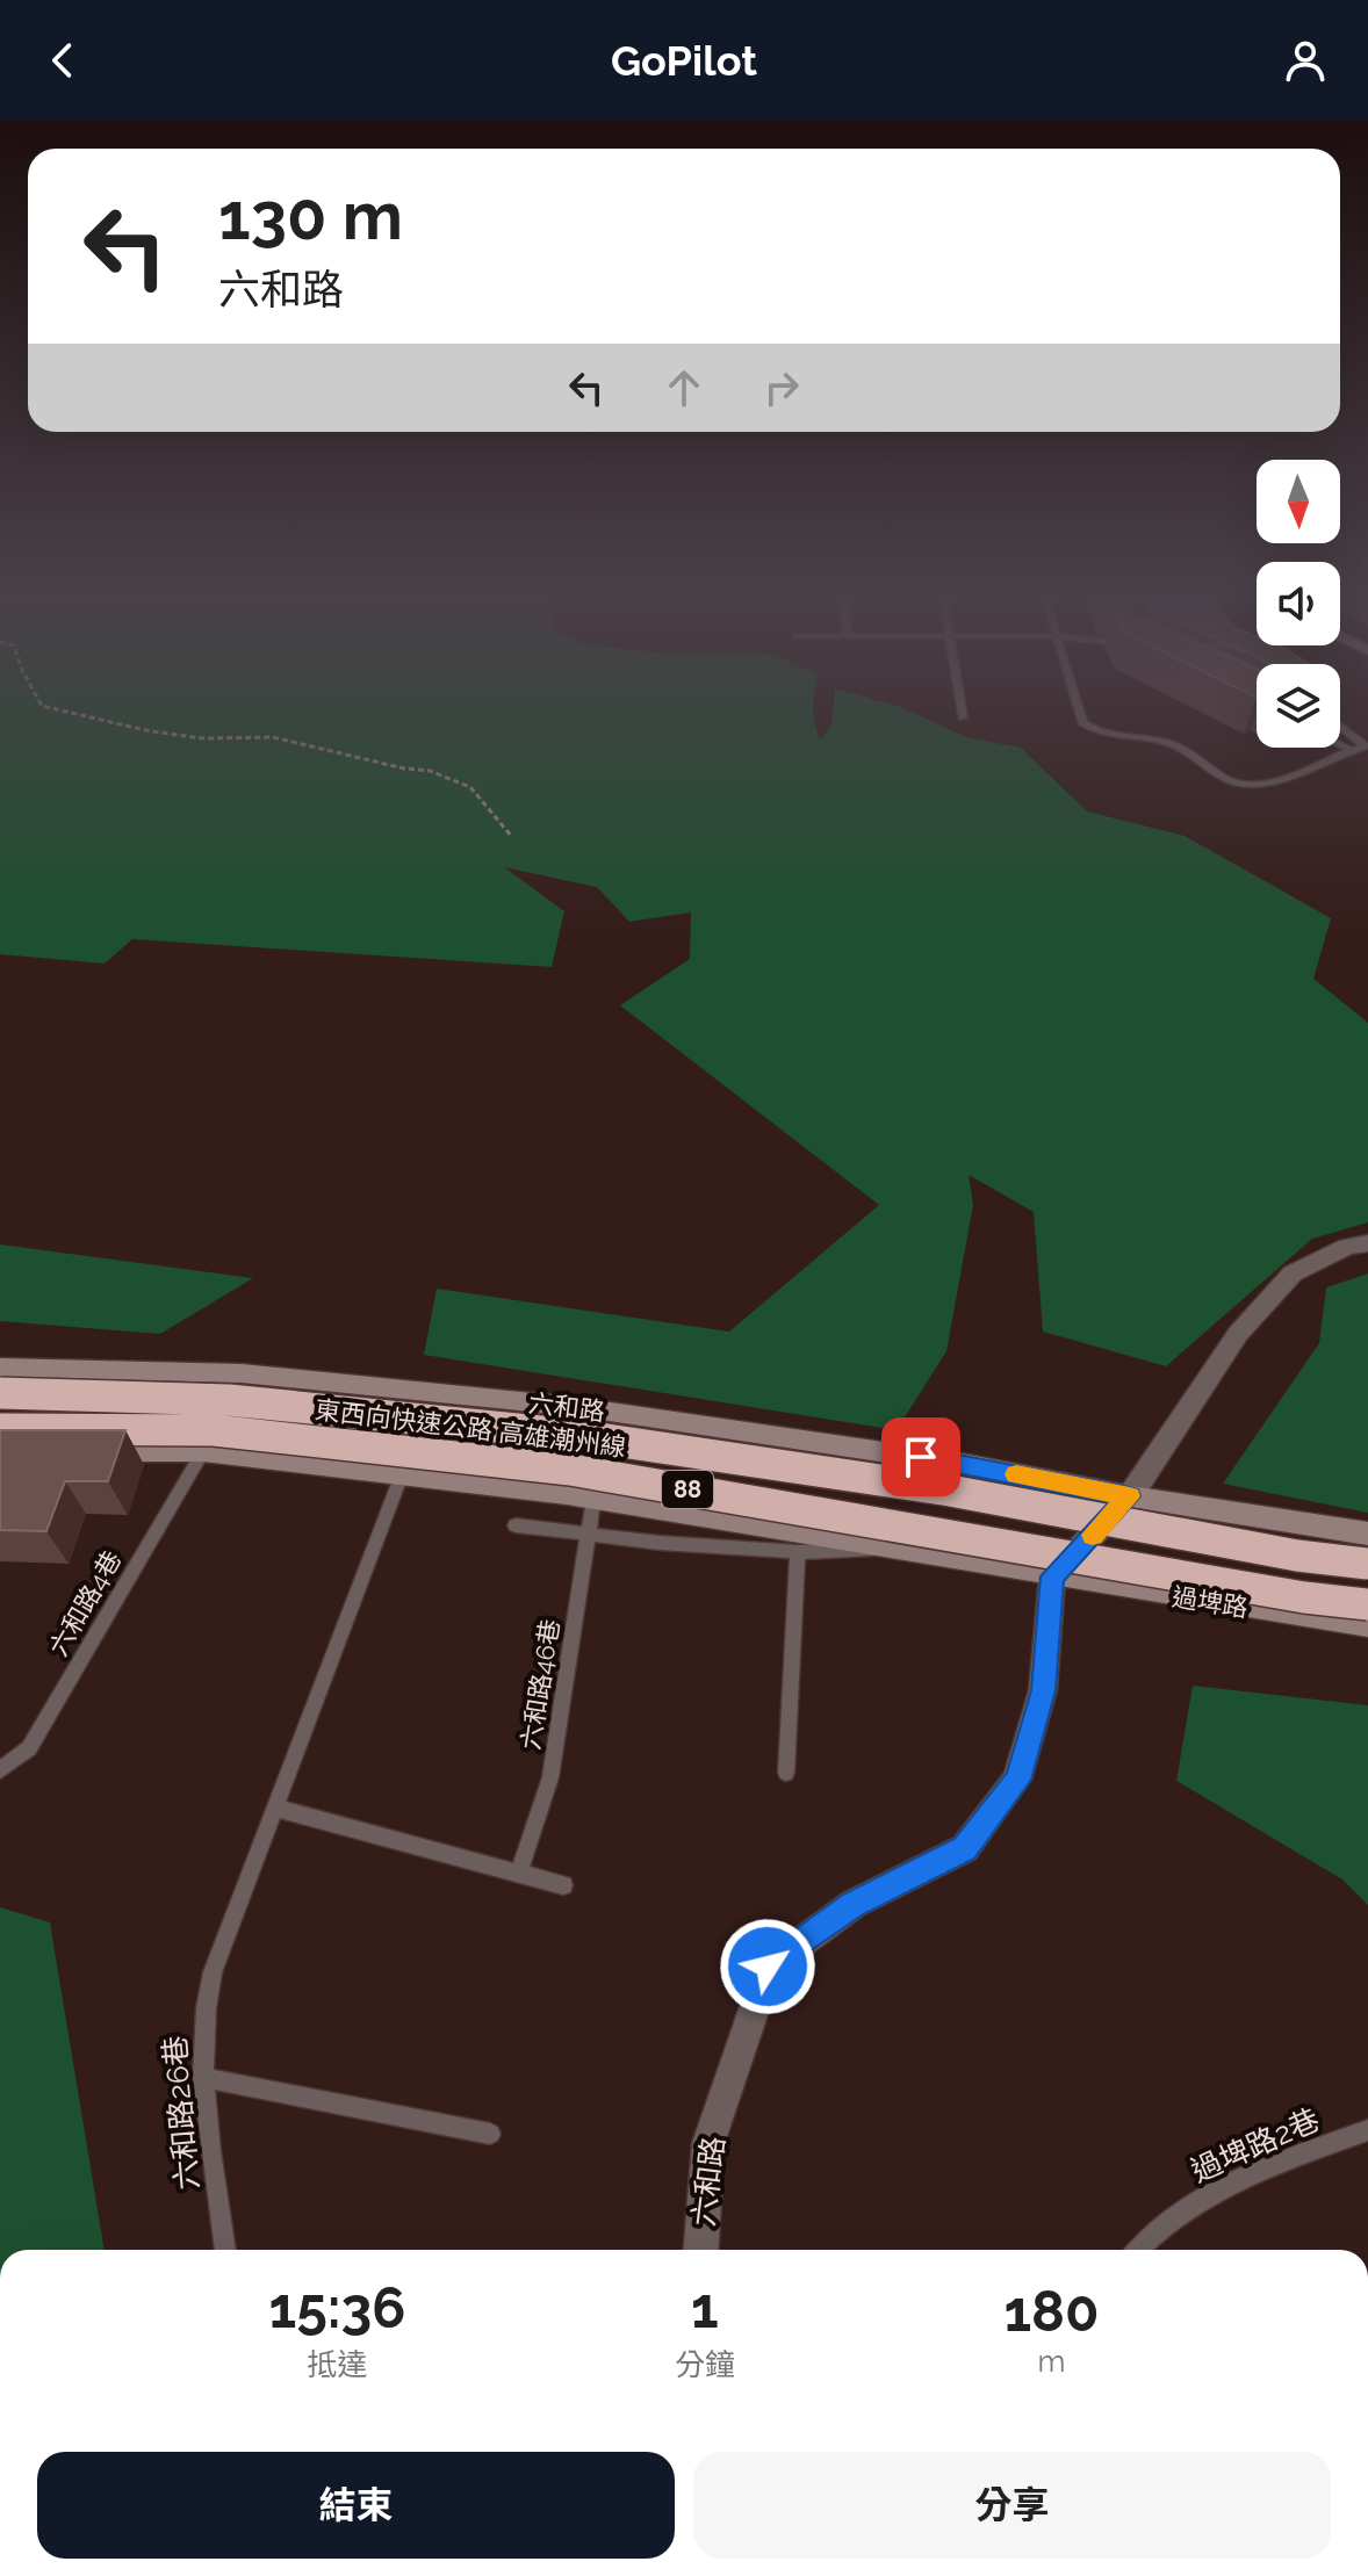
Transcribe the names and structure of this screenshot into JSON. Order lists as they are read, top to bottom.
{
  "streets": {
    "highway": ["東西向快速公路 高雄潮州線", "88"],
    "main road": ["六和路", "過埤路"],
    "lane": [
      "六和路4巷",
      "六和路46巷",
      "六和路26巷",
      "過埤路2巷"
    ]
  },
  "crossings": [
    ["六和路", "過埤路"]
  ],
  "north": "bottom",
  "page": {
    "header": "GoPilot",
    "turn": ["130 m", "六和路"],
    "eta": [
      "15:36",
      "抵達",
      "1",
      "分鐘",
      "180",
      "m"
    ],
    "buttons": ["結束", "分享"]
  }
}
